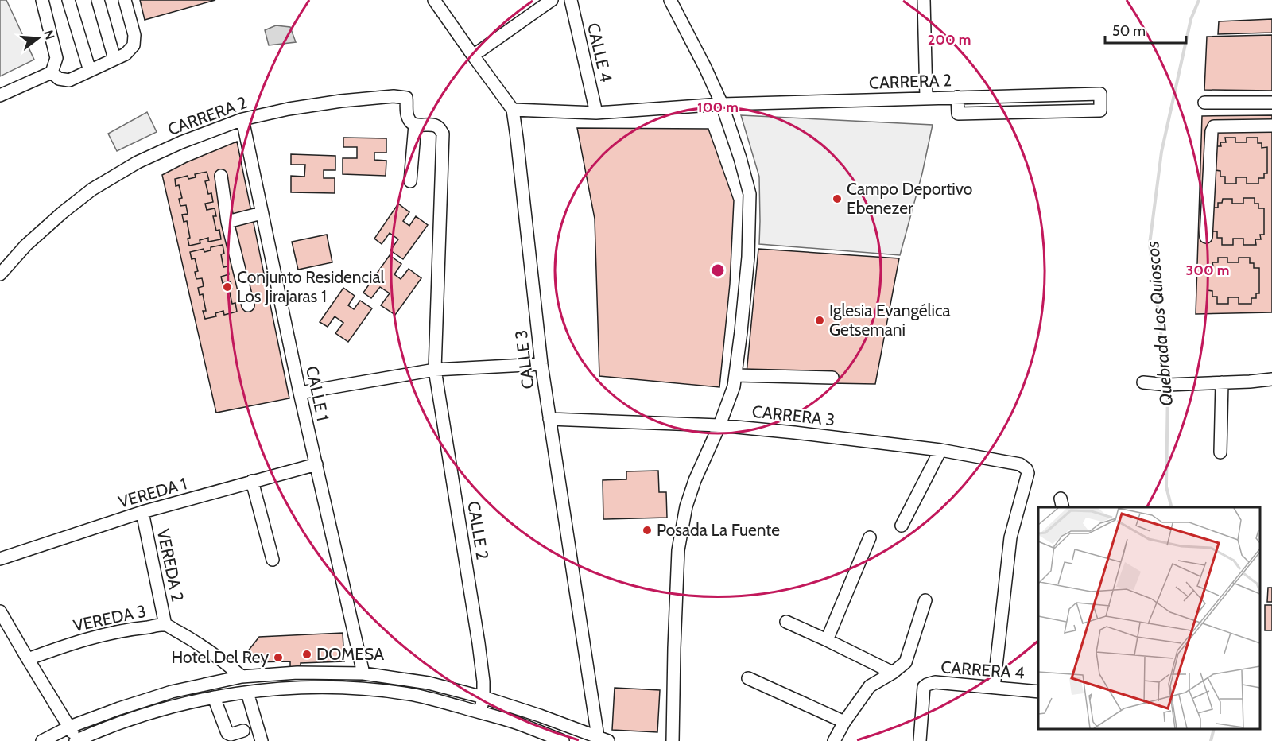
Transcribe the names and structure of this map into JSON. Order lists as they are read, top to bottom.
{
  "streets": {
    "street": [
      "CALLE 4",
      "CARRERA 2",
      "CALLE 3",
      "CALLE 1",
      "CARRERA 3",
      "VEREDA 1",
      "CALLE 2",
      "VEREDA 2",
      "VEREDA 3",
      "CARRERA 4"
    ]
  },
  "crossings": [
    ["CALLE 4", "CARRERA 2"],
    ["CARRERA 2", "CALLE 3"],
    ["CARRERA 2", "CALLE 1"],
    ["CARRERA 2", "CALLE 2"],
    ["CALLE 3", "CARRERA 3"],
    ["CALLE 1", "VEREDA 1"],
    ["CARRERA 3", "CARRERA 4"],
    ["VEREDA 1", "VEREDA 2"],
    ["VEREDA 2", "VEREDA 3"]
  ],
  "water": ["Quebrada Los Quioscos"],
  "places": [
    "Campo Deportivo Ebenezer",
    "Conjunto Residencial Los Jirajaras 1",
    "Iglesia Evangélica Getsemani",
    "Posada La Fuente",
    "DOMESA",
    "Hotel Del Rey"
  ],
  "scale_bar": "50 m",
  "north": "right",
  "rings": ["200 m", "100 m", "300 m"]
}
